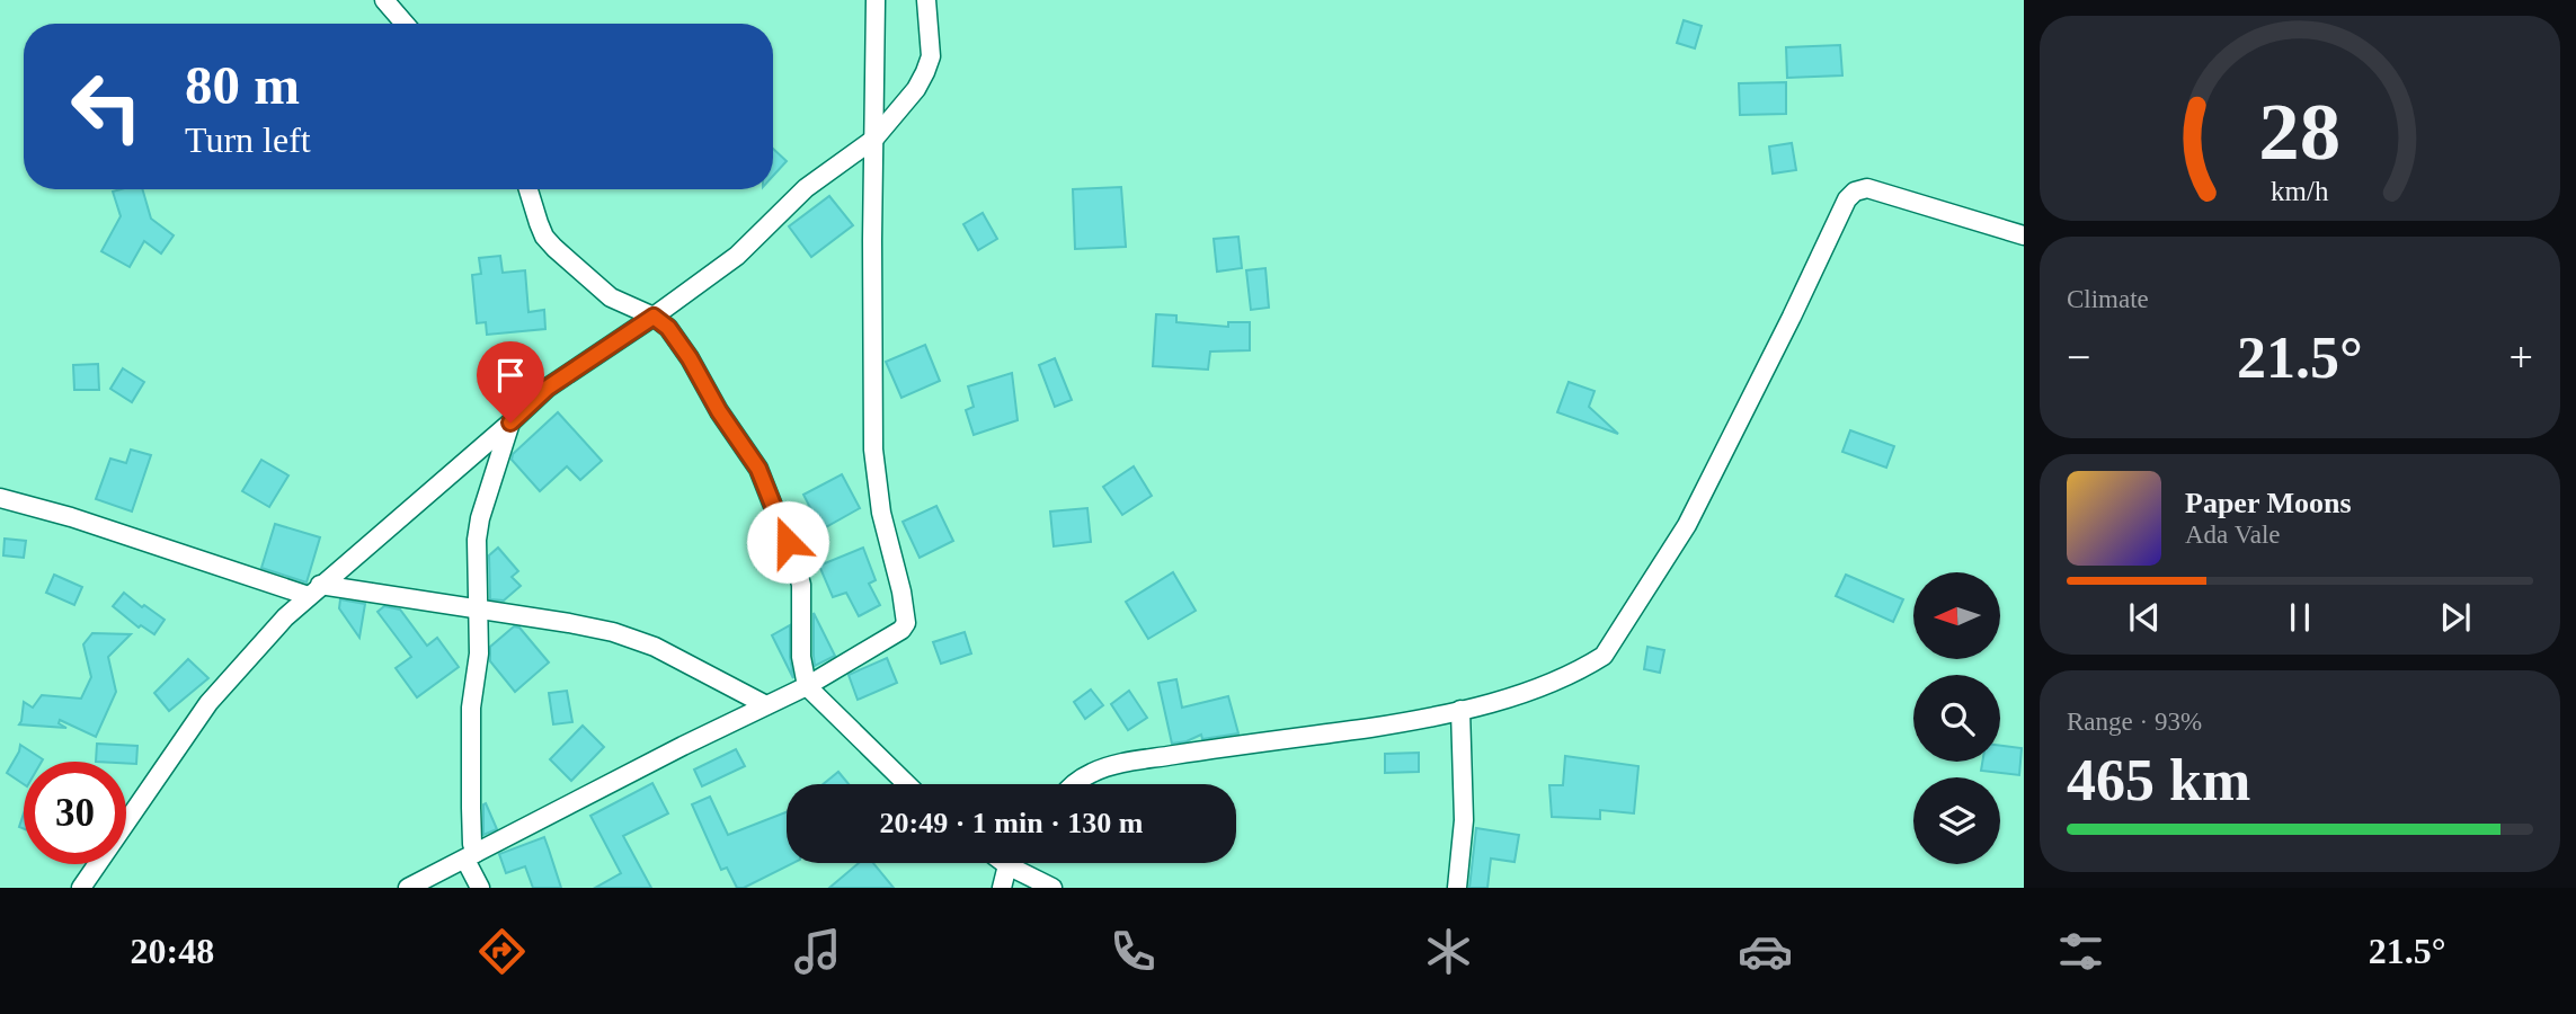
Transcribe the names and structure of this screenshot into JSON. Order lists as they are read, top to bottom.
{
  "north": "left",
  "page": {
    "turn": ["80 m", "Turn left"],
    "tile": [
      "Climate",
      ["Range · 93%", "465 km"]
    ],
    "heat": ["−", "21.5°", "+"],
    "song": ["Paper Moons", "Ada Vale"],
    "limit": "30",
    "trip": "20:49 · 1 min · 130 m",
    "tabs": ["20:48", "21.5°"],
    "gauge": ["28", "km/h"]
  }
}
